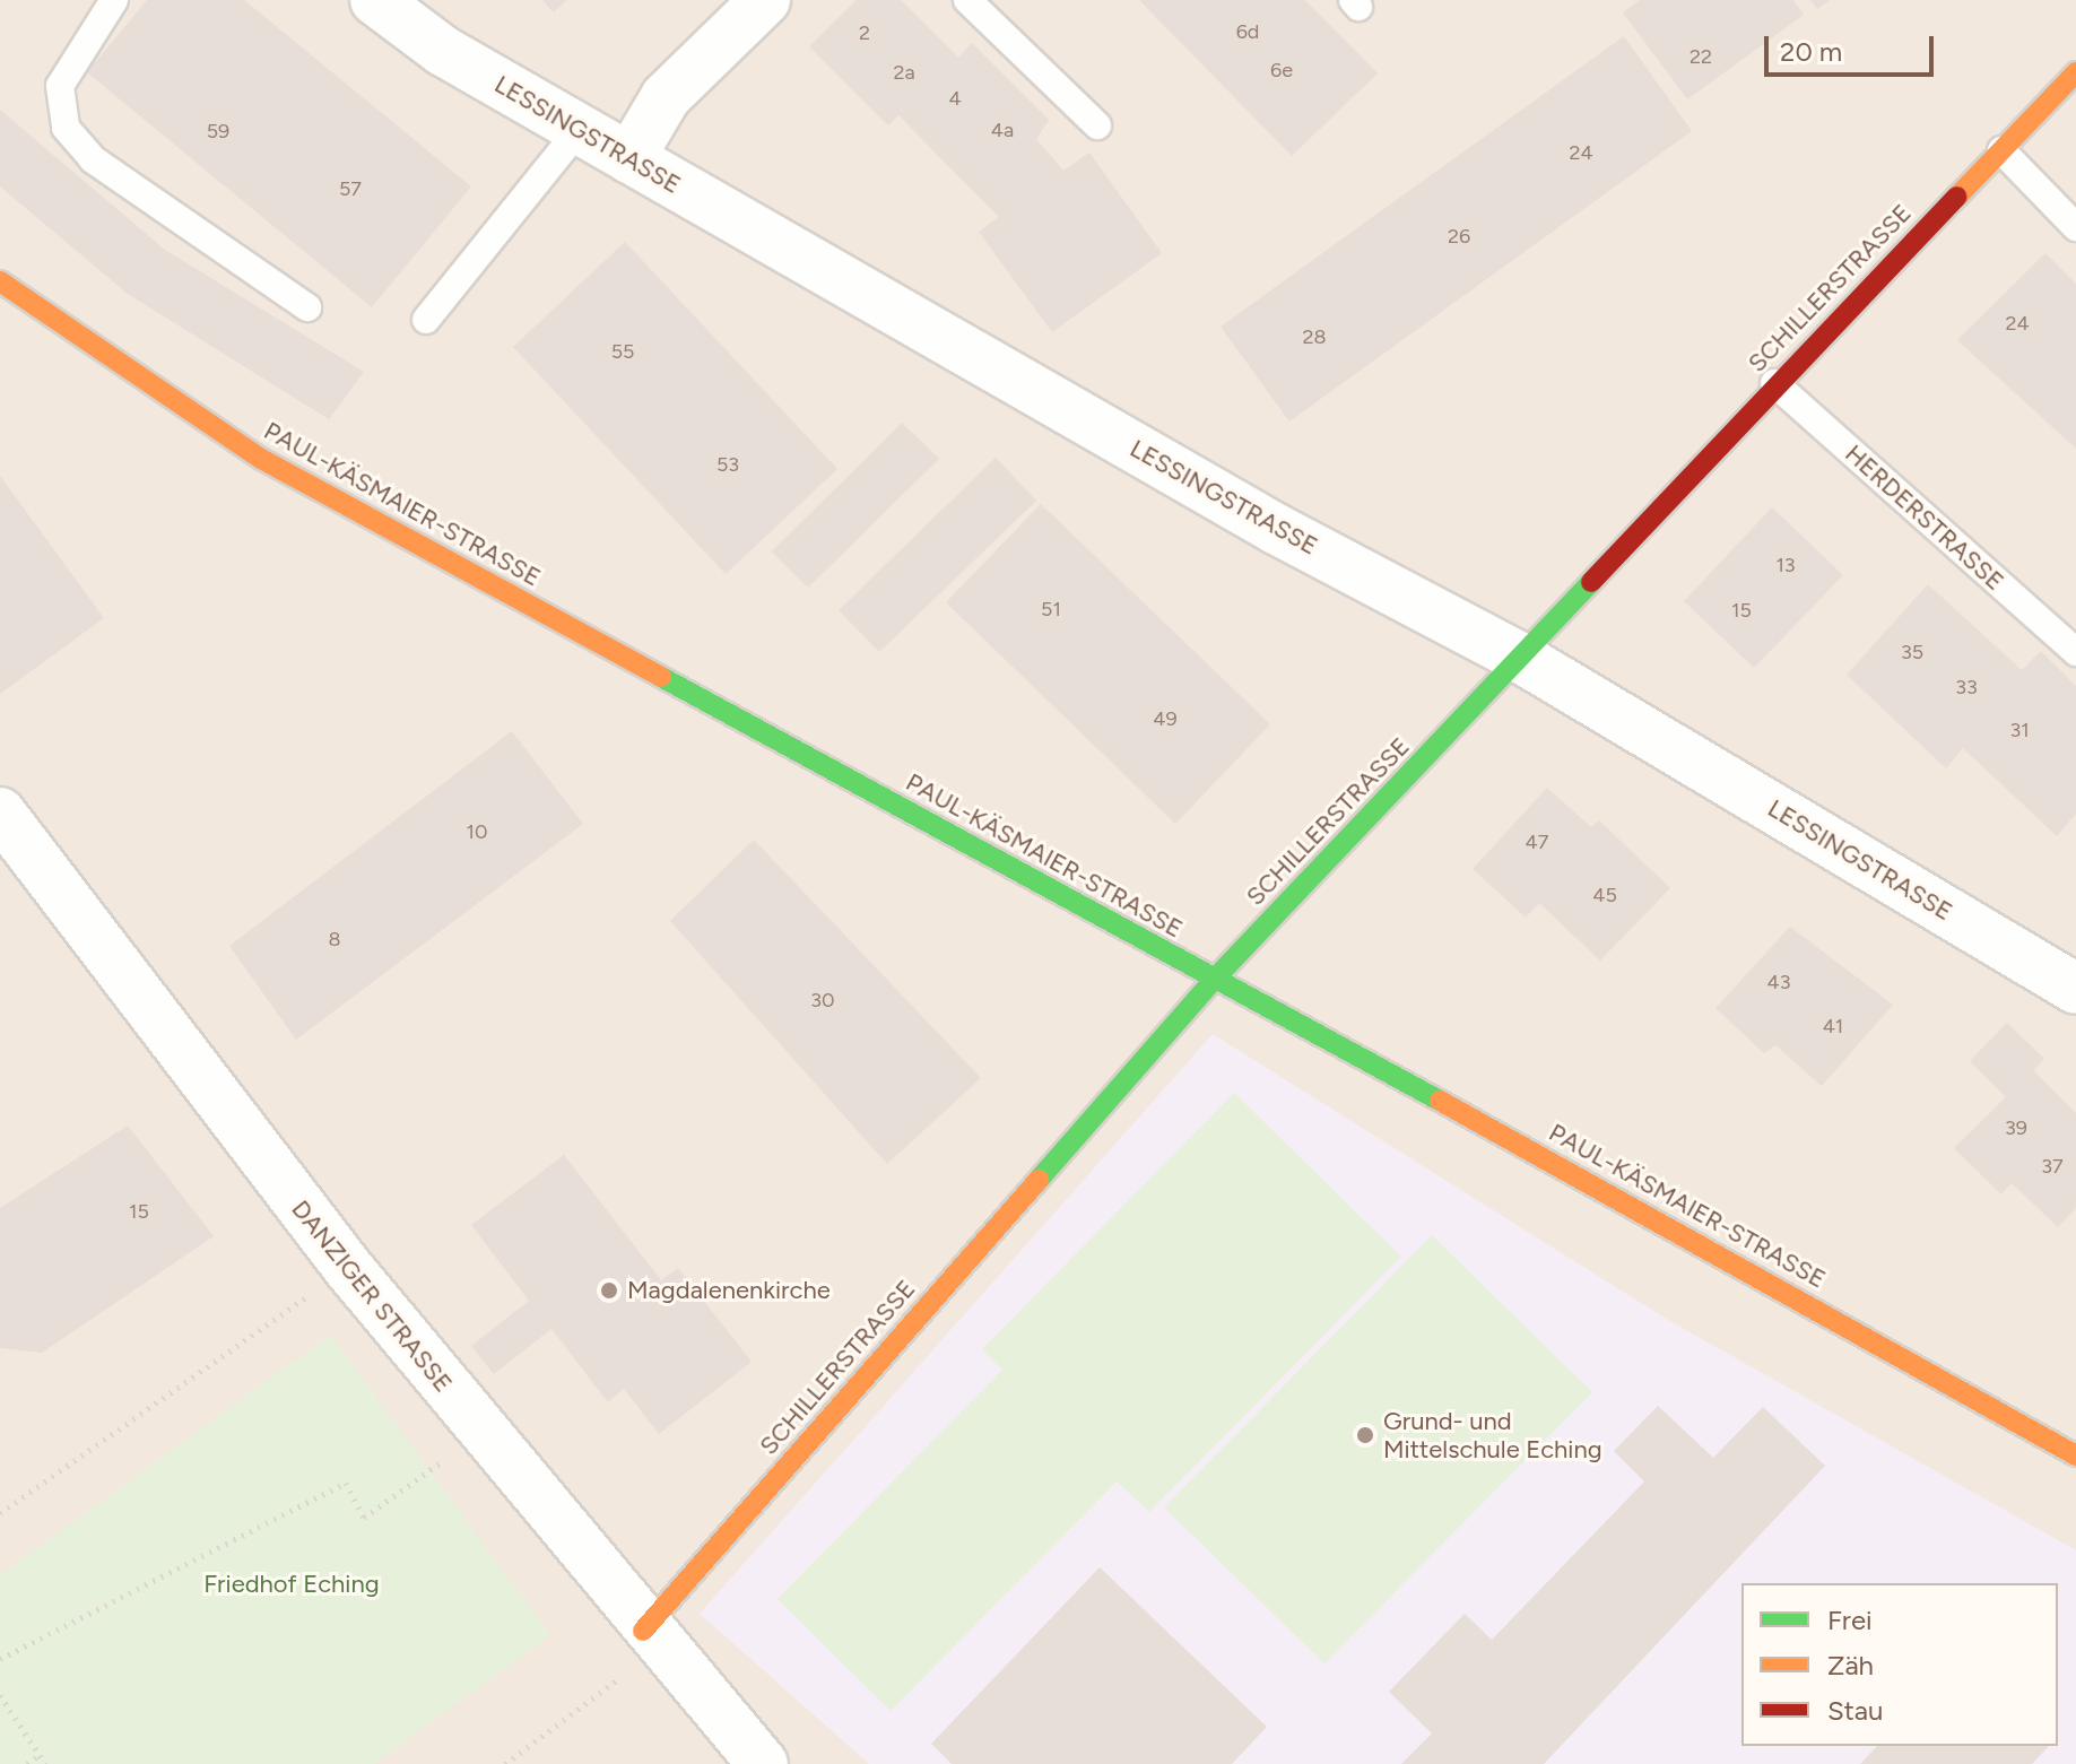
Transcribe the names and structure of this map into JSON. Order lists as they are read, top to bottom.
{
  "streets": {
    "street": [
      "LESSINGSTRASSE",
      "SCHILLERSTRASSE",
      "PAUL-KÄSMAIER-STRASSE",
      "DANZIGER STRASSE"
    ],
    "lane": ["HERDERSTRASSE"]
  },
  "crossings": [
    ["LESSINGSTRASSE", "SCHILLERSTRASSE"],
    ["SCHILLERSTRASSE", "PAUL-KÄSMAIER-STRASSE"],
    ["SCHILLERSTRASSE", "HERDERSTRASSE"],
    ["SCHILLERSTRASSE", "DANZIGER STRASSE"]
  ],
  "parks": ["Friedhof Eching"],
  "places": ["Magdalenenkirche", "Grund- und Mittelschule Eching"],
  "house_numbers": [
    "6d",
    "2",
    "22",
    "6e",
    "2a",
    "4",
    "4a",
    "59",
    "24",
    "57",
    "26",
    "24",
    "28",
    "55",
    "53",
    "13",
    "51",
    "15",
    "35",
    "33",
    "49",
    "31",
    "10",
    "47",
    "45",
    "8",
    "43",
    "30",
    "41",
    "39",
    "37",
    "15"
  ],
  "legend": ["Frei", "Zäh", "Stau"],
  "scale_bar": "20 m"
}
